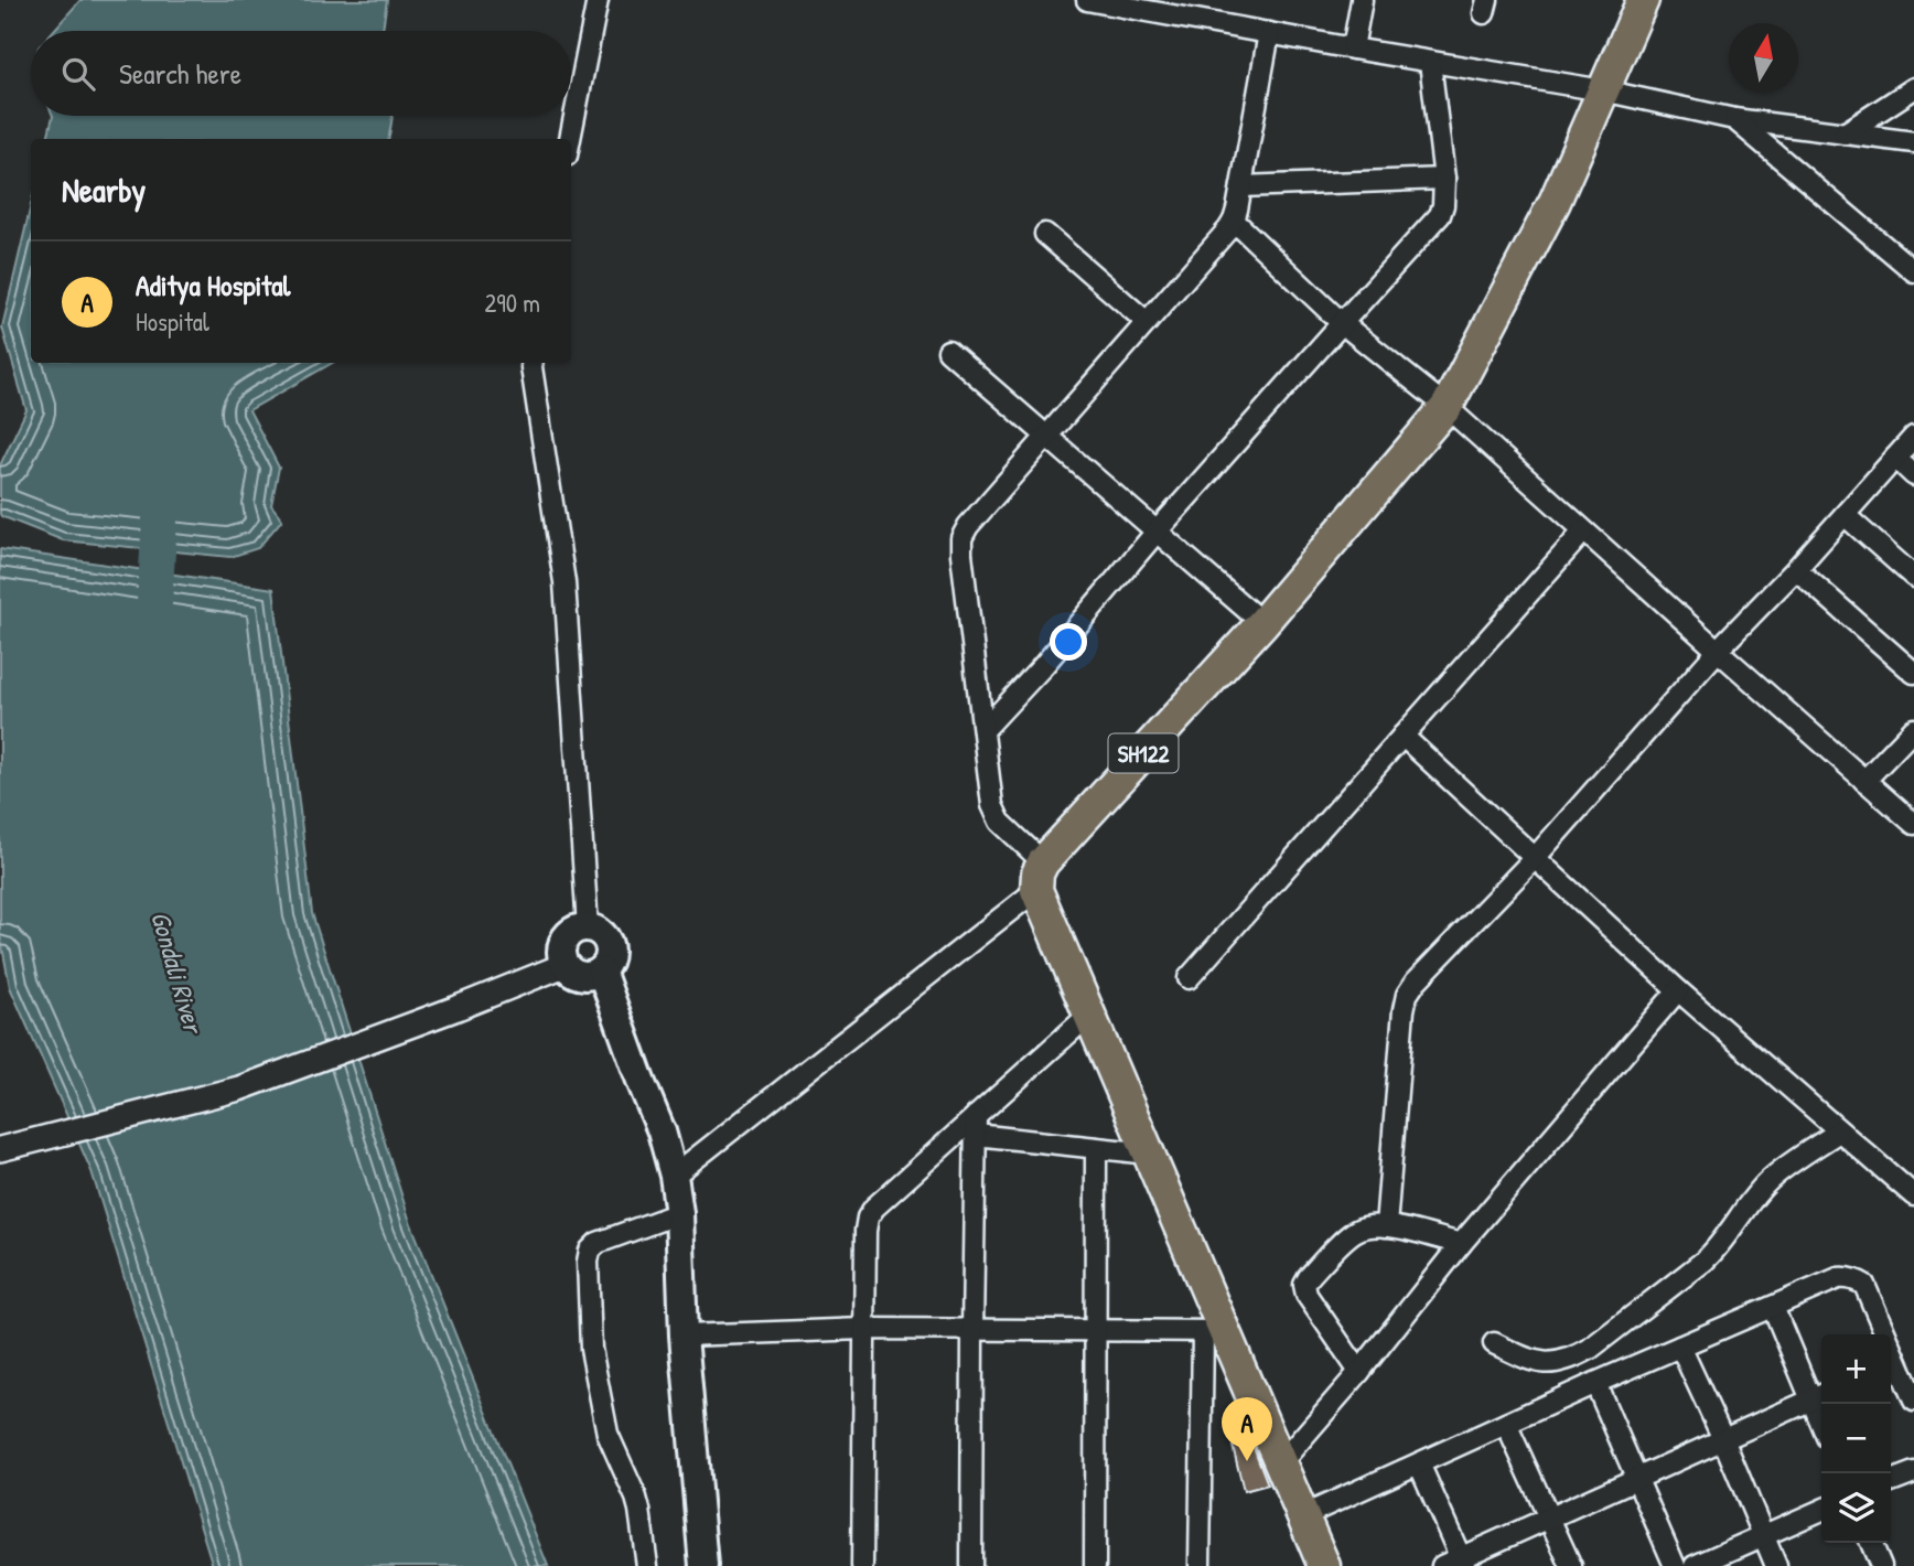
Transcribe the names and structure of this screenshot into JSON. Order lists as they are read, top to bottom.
{
  "streets": {
    "main road": ["SH122"]
  },
  "water": ["Gondali River"],
  "north": "top",
  "page": {
    "search": "Search here",
    "heading": "Nearby",
    "list": [
      {
        "mark": "A",
        "name": "Aditya Hospital",
        "note": "Hospital",
        "value": "290 m"
      }
    ],
    "map_buttons": ["+", "−"],
    "pins": "A"
  }
}
